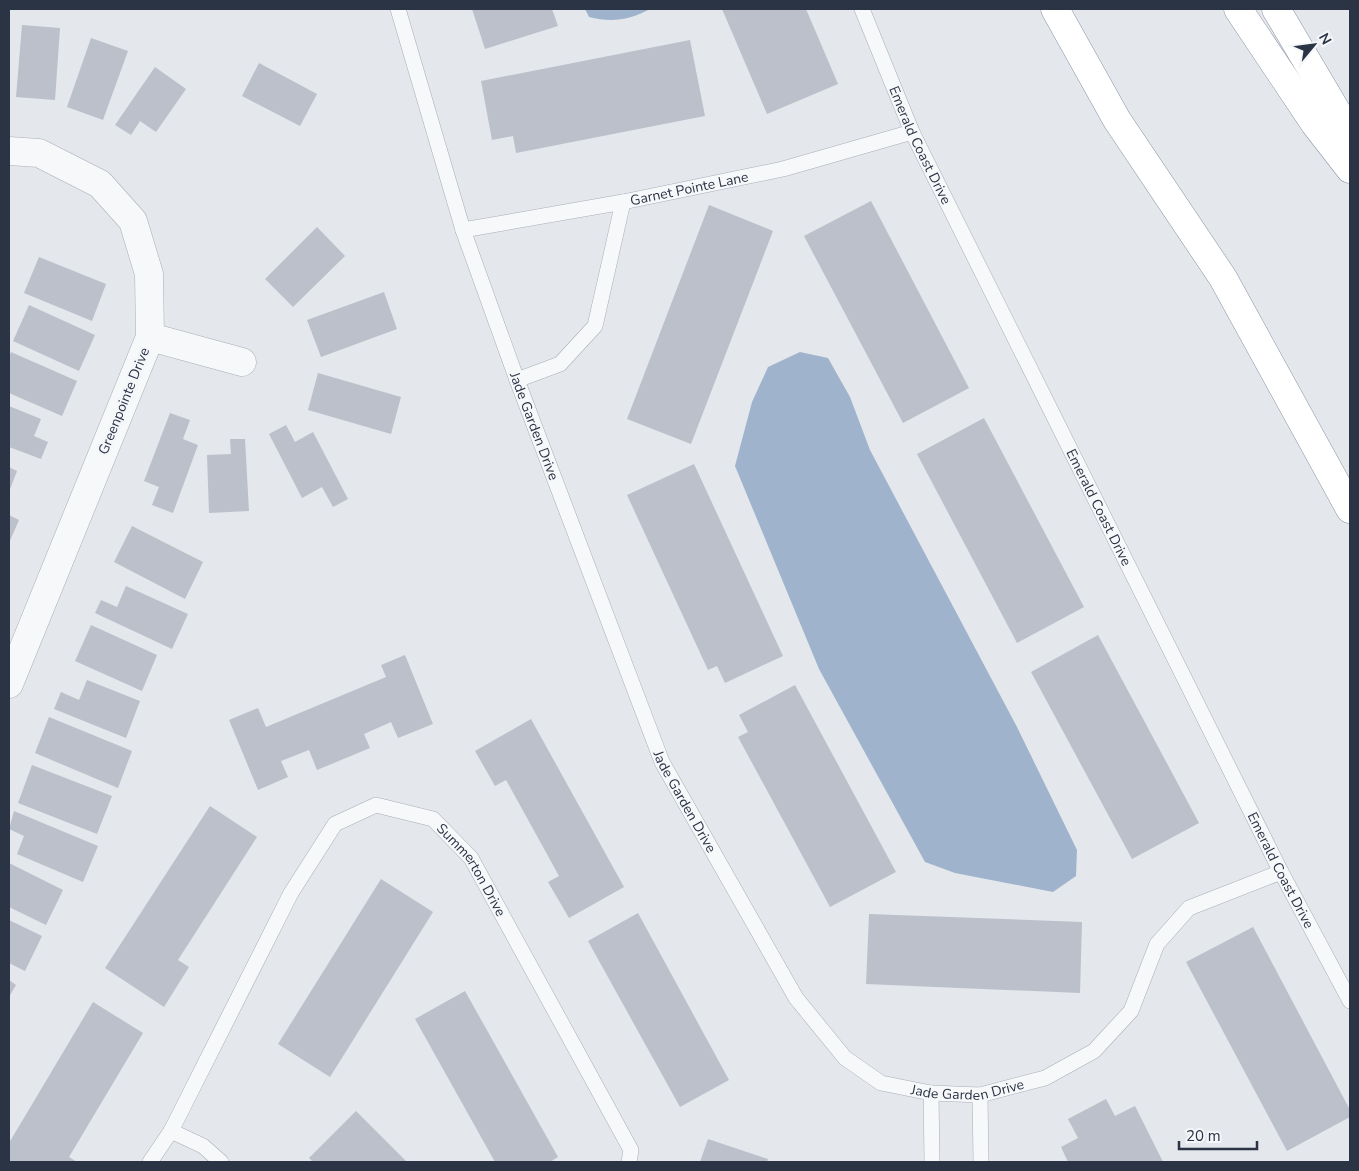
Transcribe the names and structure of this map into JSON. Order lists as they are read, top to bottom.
{
  "streets": {
    "street": ["Greenpointe Drive"],
    "lane": [
      "Emerald Coast Drive",
      "Garnet Pointe Lane",
      "Jade Garden Drive",
      "Summerton Drive"
    ]
  },
  "crossings": [
    ["Emerald Coast Drive", "Garnet Pointe Lane"],
    ["Emerald Coast Drive", "Jade Garden Drive"],
    ["Garnet Pointe Lane", "Jade Garden Drive"]
  ],
  "scale_bar": "20 m",
  "north": "top right"
}
